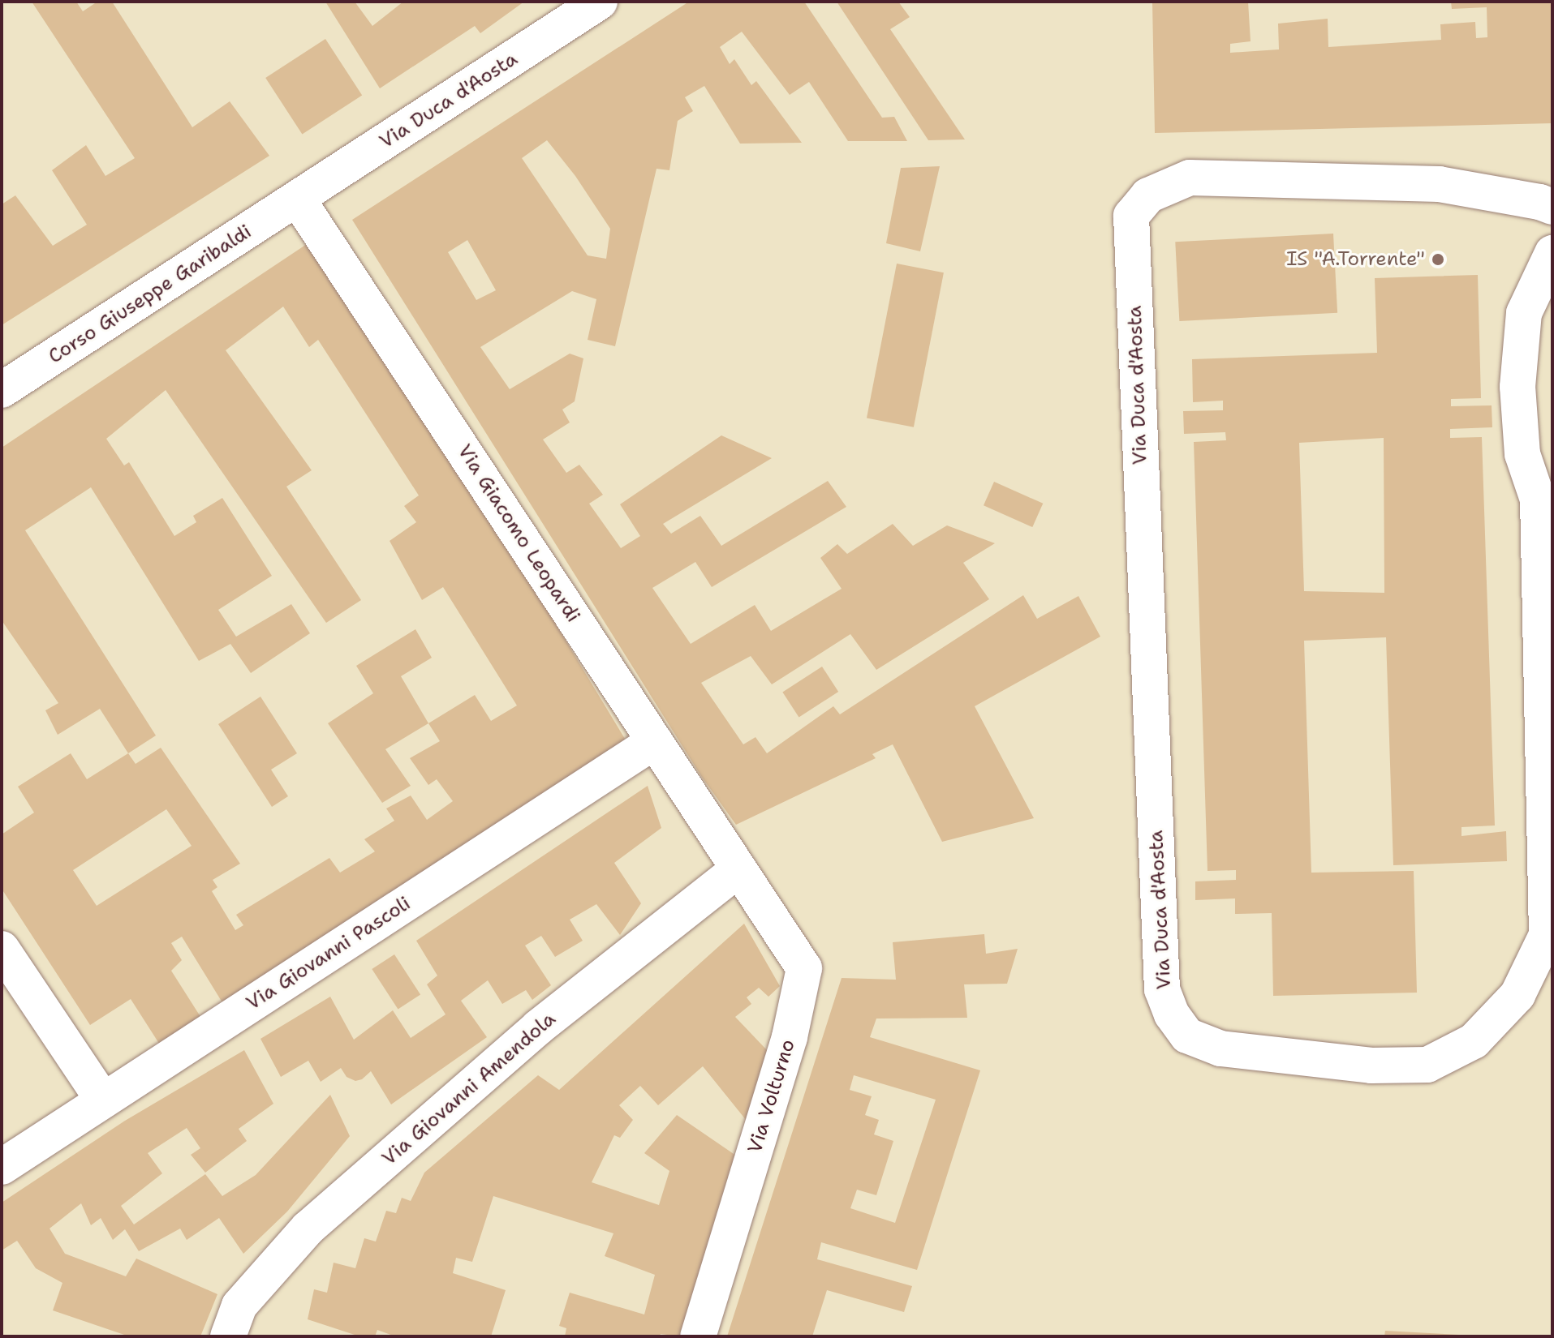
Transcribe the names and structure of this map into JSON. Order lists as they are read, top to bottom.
{
  "streets": {
    "street": [
      "Via Duca d'Aosta",
      "Corso Giuseppe Garibaldi",
      "Via Giacomo Leopardi",
      "Via Giovanni Pascoli",
      "Via Giovanni Amendola",
      "Via Volturno"
    ]
  },
  "crossings": [
    ["Via Duca d'Aosta", "Corso Giuseppe Garibaldi"],
    ["Via Duca d'Aosta", "Via Giacomo Leopardi"],
    ["Corso Giuseppe Garibaldi", "Via Giacomo Leopardi"],
    ["Via Giacomo Leopardi", "Via Giovanni Pascoli"],
    ["Via Giacomo Leopardi", "Via Giovanni Amendola"],
    ["Via Giacomo Leopardi", "Via Volturno"],
    ["Via Giovanni Amendola", "Via Volturno"]
  ],
  "places": ["IS \"A.Torrente\""]
}
